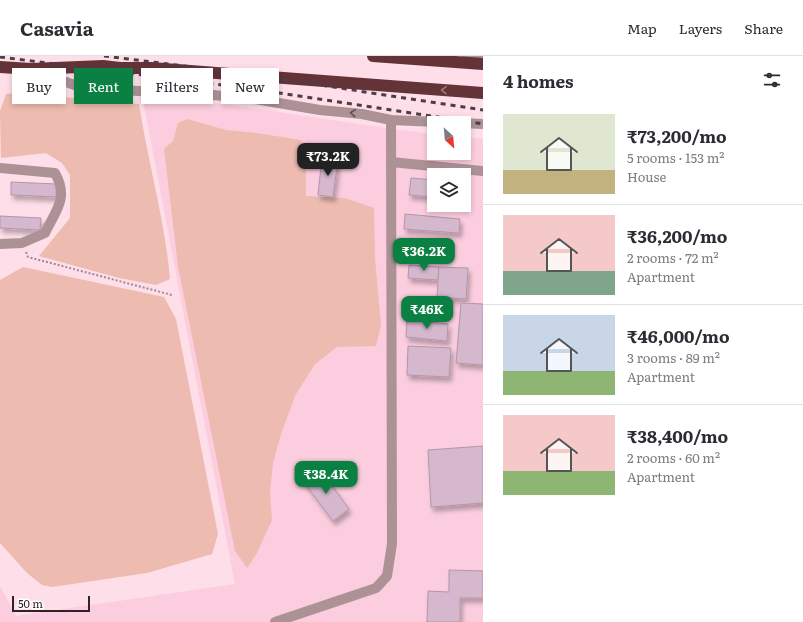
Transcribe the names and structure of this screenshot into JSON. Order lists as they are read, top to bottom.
{
  "scale_bar": "50 m",
  "north": "bottom right",
  "page": {
    "header": "Casavia",
    "nav": ["Map", "Layers", "Share"],
    "heading": "4 homes",
    "chip": [
      "Buy",
      "Rent",
      "Filters",
      "New"
    ],
    "list": [
      {
        "name": "₹73,200/mo",
        "note": "5 rooms · 153 m² · House"
      },
      {
        "name": "₹36,200/mo",
        "note": "2 rooms · 72 m² · Apartment"
      },
      {
        "name": "₹46,000/mo",
        "note": "3 rooms · 89 m² · Apartment"
      },
      {
        "name": "₹38,400/mo",
        "note": "2 rooms · 60 m² · Apartment"
      }
    ],
    "price": [
      "₹73.2K",
      "₹36.2K",
      "₹46K",
      "₹38.4K"
    ],
    "scale": "50 m"
  }
}
